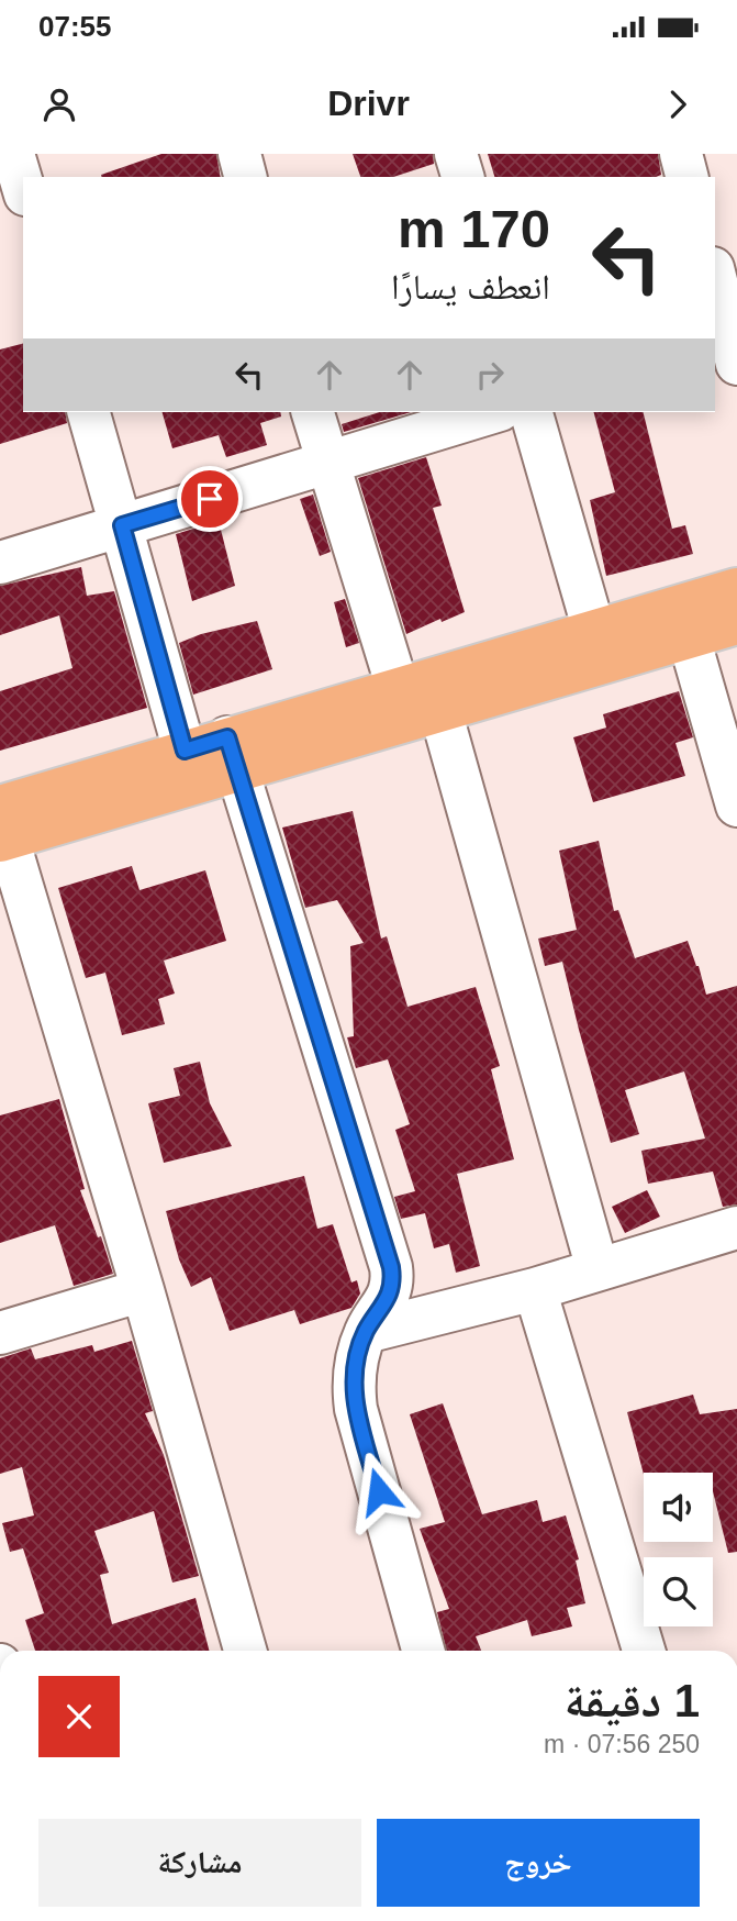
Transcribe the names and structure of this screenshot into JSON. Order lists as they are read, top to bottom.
{
  "page": {
    "status": "07:55",
    "header": "Drivr",
    "turn": ["170 m", "انعطف يسارًا"],
    "heading": ["1 دقيقة", "250 m · 07:56"],
    "buttons": ["خروج", "مشاركة"]
  }
}
